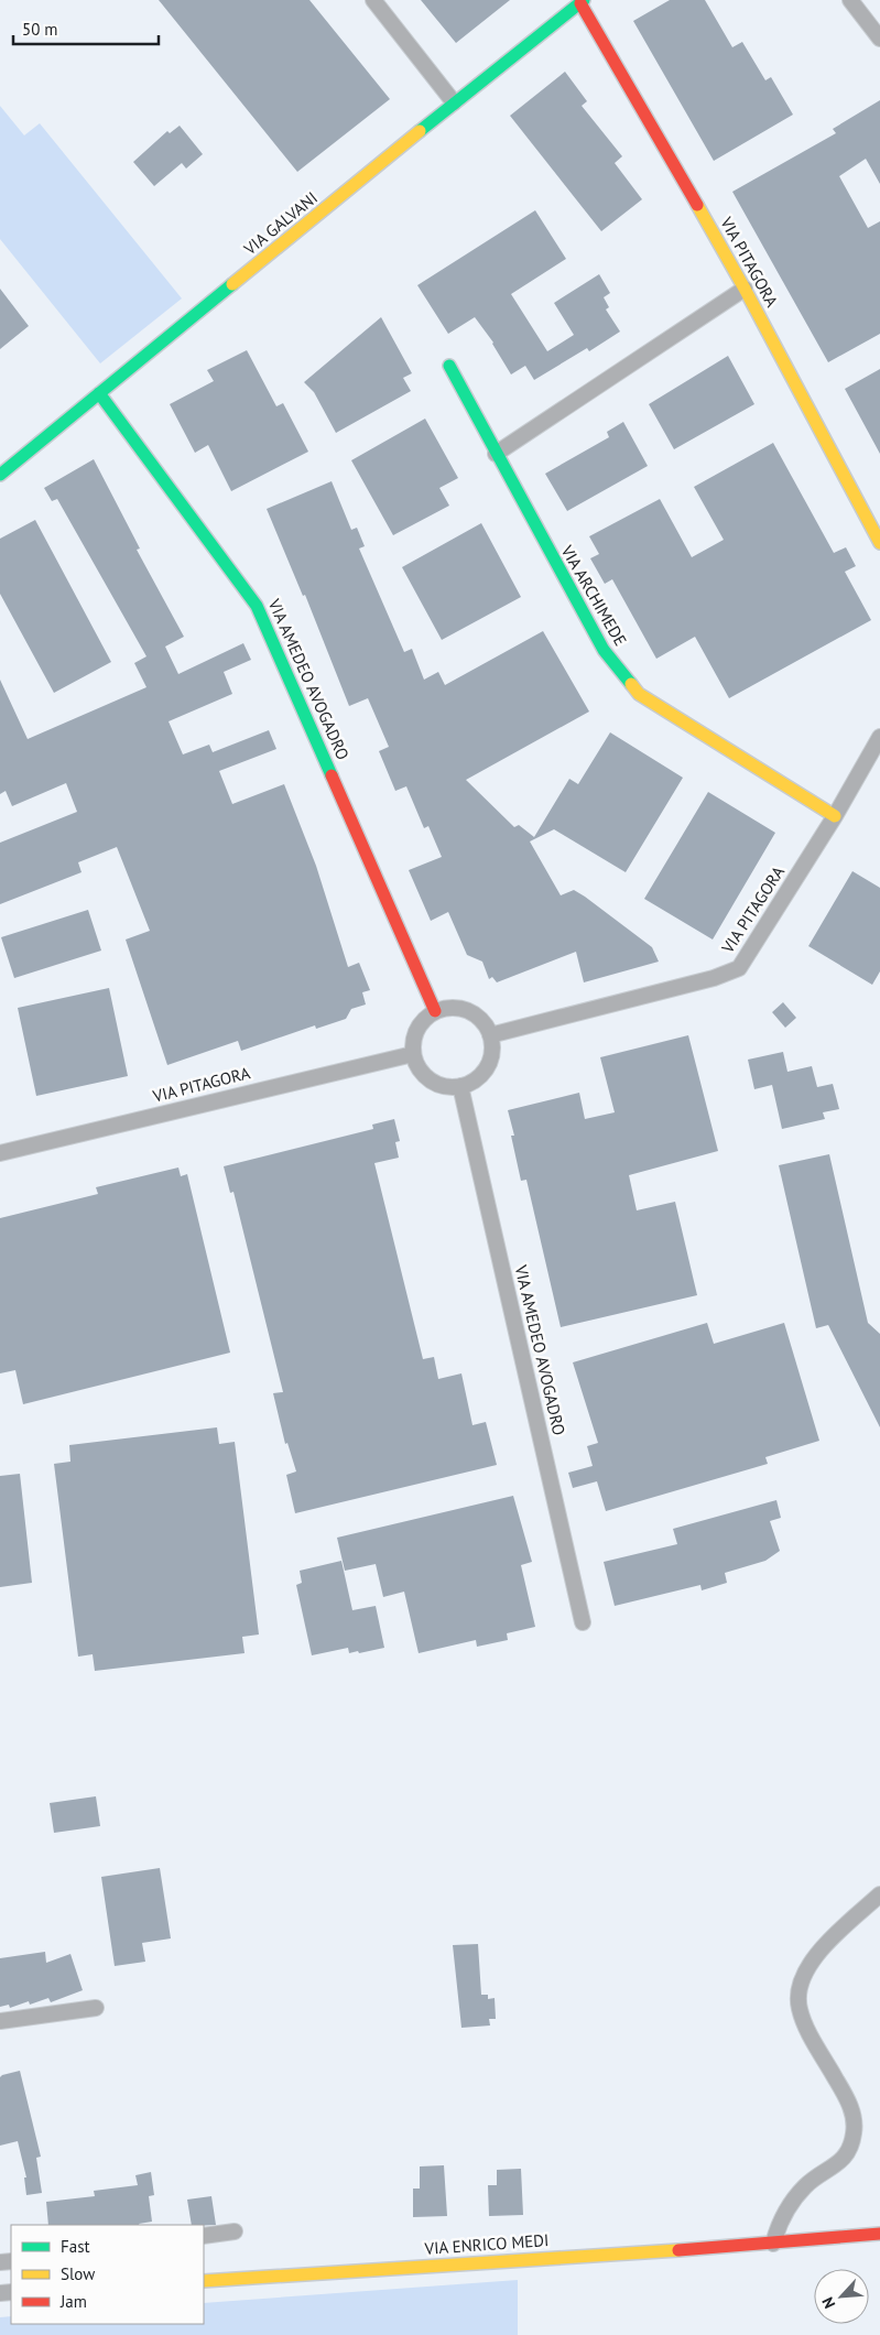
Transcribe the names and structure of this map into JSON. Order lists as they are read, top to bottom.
{
  "streets": {
    "street": [
      "VIA GALVANI",
      "VIA PITAGORA",
      "VIA ARCHIMEDE",
      "VIA AMEDEO AVOGADRO",
      "VIA ENRICO MEDI"
    ]
  },
  "crossings": [
    ["VIA GALVANI", "VIA PITAGORA"],
    ["VIA GALVANI", "VIA AMEDEO AVOGADRO"],
    ["VIA PITAGORA", "VIA ARCHIMEDE"],
    ["VIA PITAGORA", "VIA AMEDEO AVOGADRO"]
  ],
  "legend": ["Fast", "Slow", "Jam"],
  "scale_bar": "50 m",
  "north": "bottom left"
}
